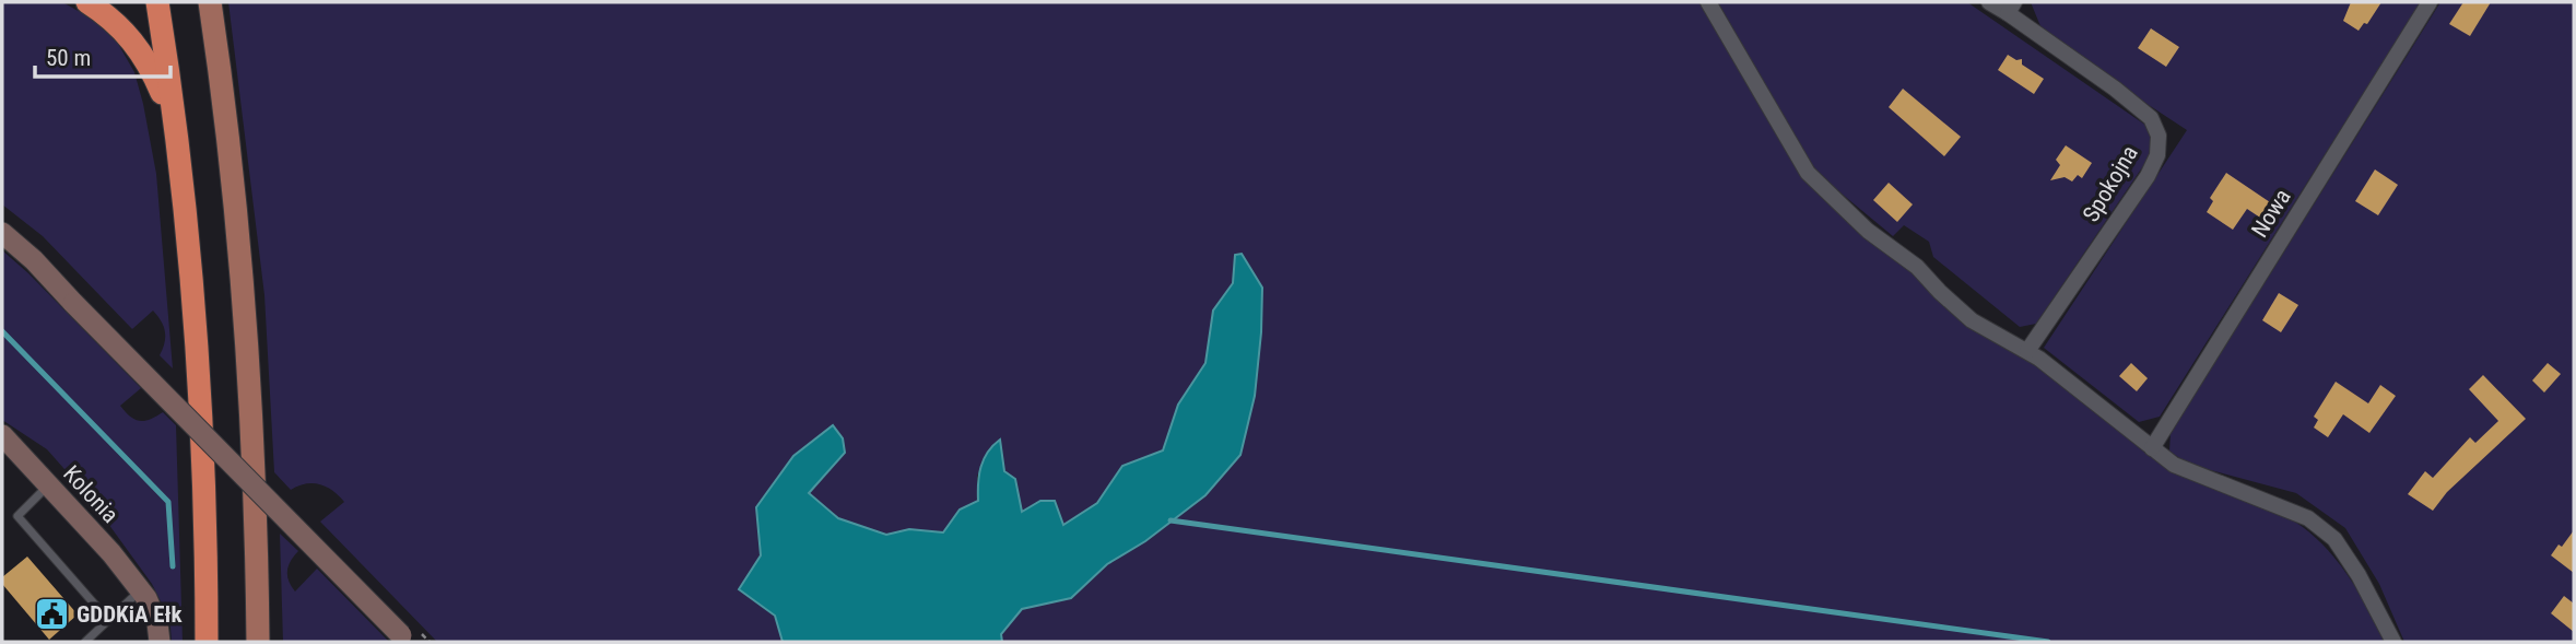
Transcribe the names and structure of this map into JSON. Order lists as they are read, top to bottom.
{
  "streets": {
    "main road": ["Kolonia"],
    "street": ["Spokojna", "Nowa"]
  },
  "places": {
    "public building": ["GDDKiA Ełk"]
  },
  "scale_bar": "50 m"
}
